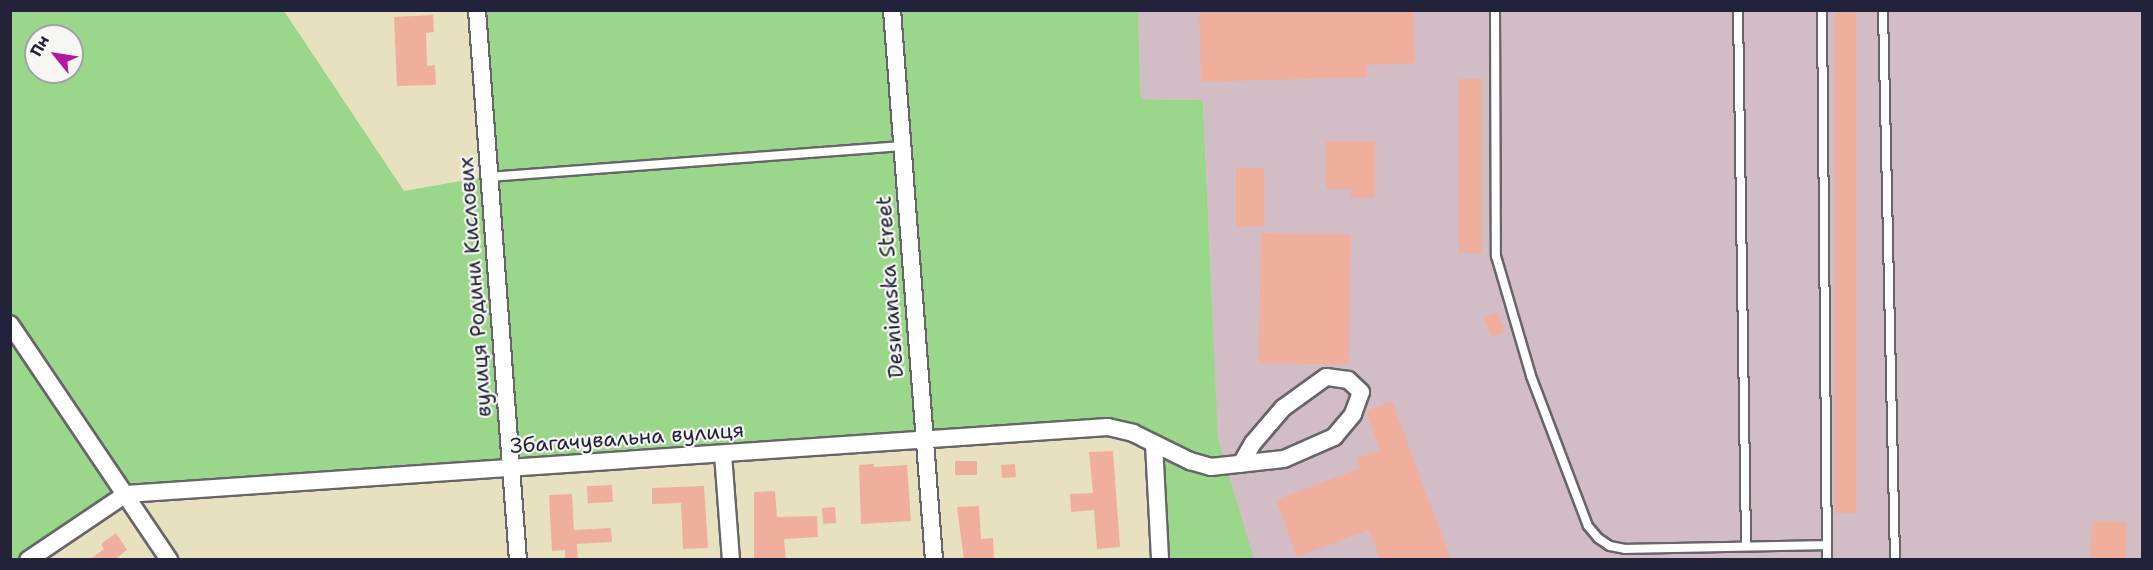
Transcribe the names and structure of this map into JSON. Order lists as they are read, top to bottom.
{
  "streets": {
    "street": ["вулиця Родини Кислових", "Desnianska Street", "Збагачувальна вулиця"]
  },
  "crossings": [
    ["вулиця Родини Кислових", "Збагачувальна вулиця"],
    ["Desnianska Street", "Збагачувальна вулиця"]
  ],
  "north": "top left"
}
